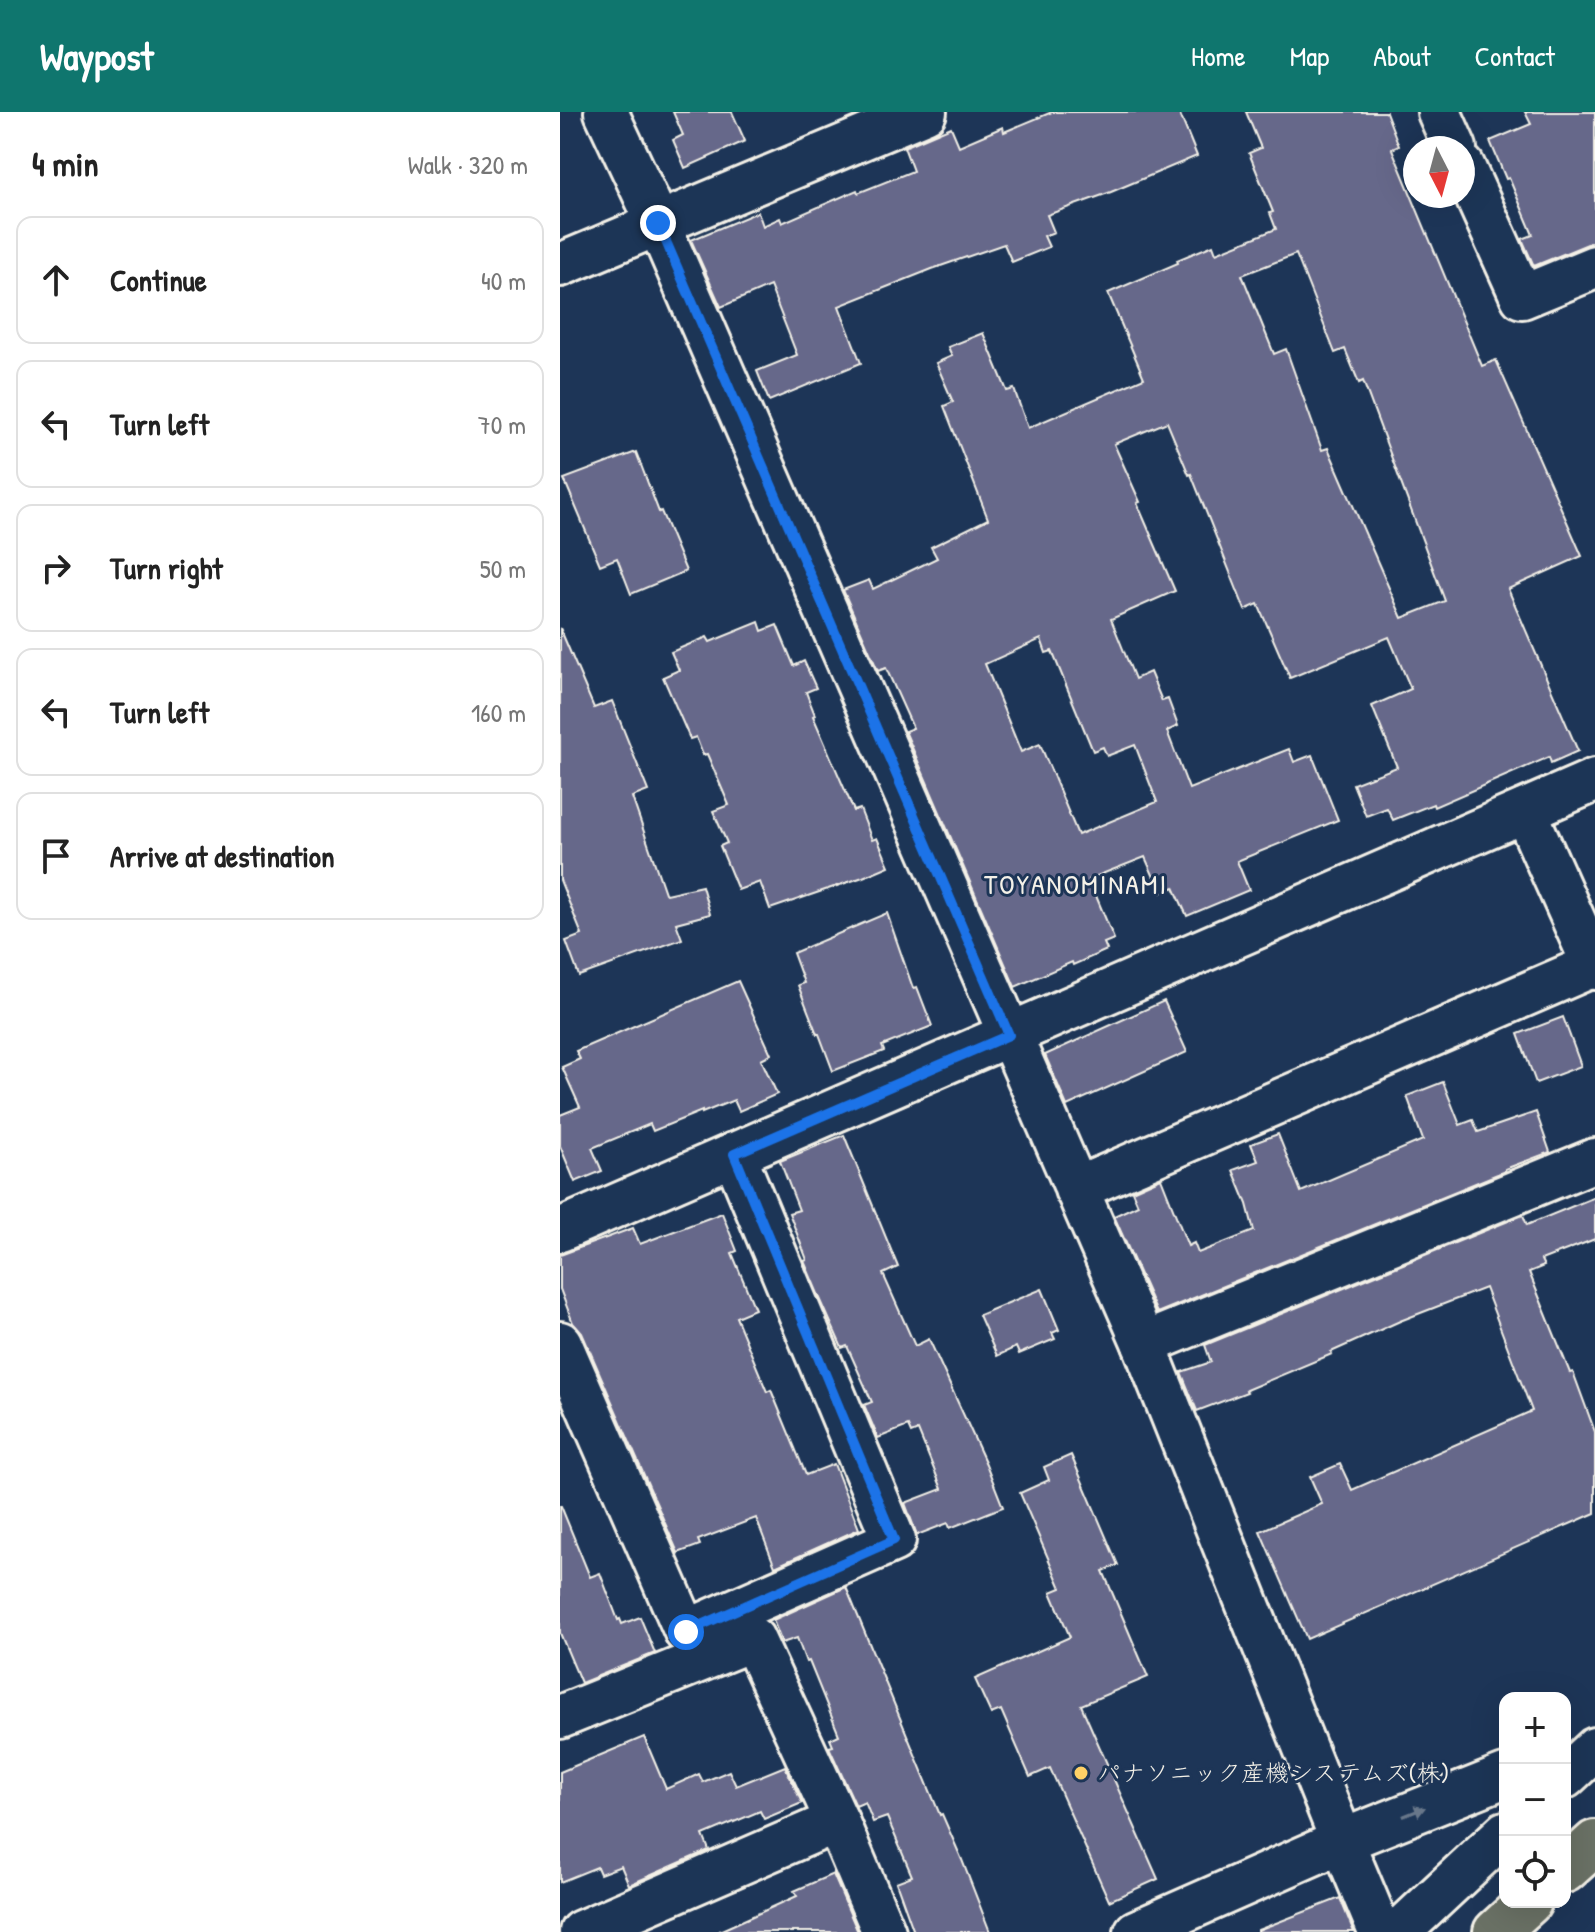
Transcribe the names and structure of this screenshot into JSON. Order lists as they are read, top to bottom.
{
  "districts": ["TOYANOMINAMI"],
  "places": ["パナソニック産機システムズ(株)"],
  "north": "bottom",
  "page": {
    "header": "Waypost",
    "nav": [
      "Home",
      "Map",
      "About",
      "Contact"
    ],
    "heading": ["4 min", "Walk · 320 m"],
    "list": [
      ["Continue", "40 m"],
      ["Turn left", "70 m"],
      ["Turn right", "50 m"],
      ["Turn left", "160 m"],
      "Arrive at destination"
    ],
    "map_buttons": ["+", "−"]
  }
}
